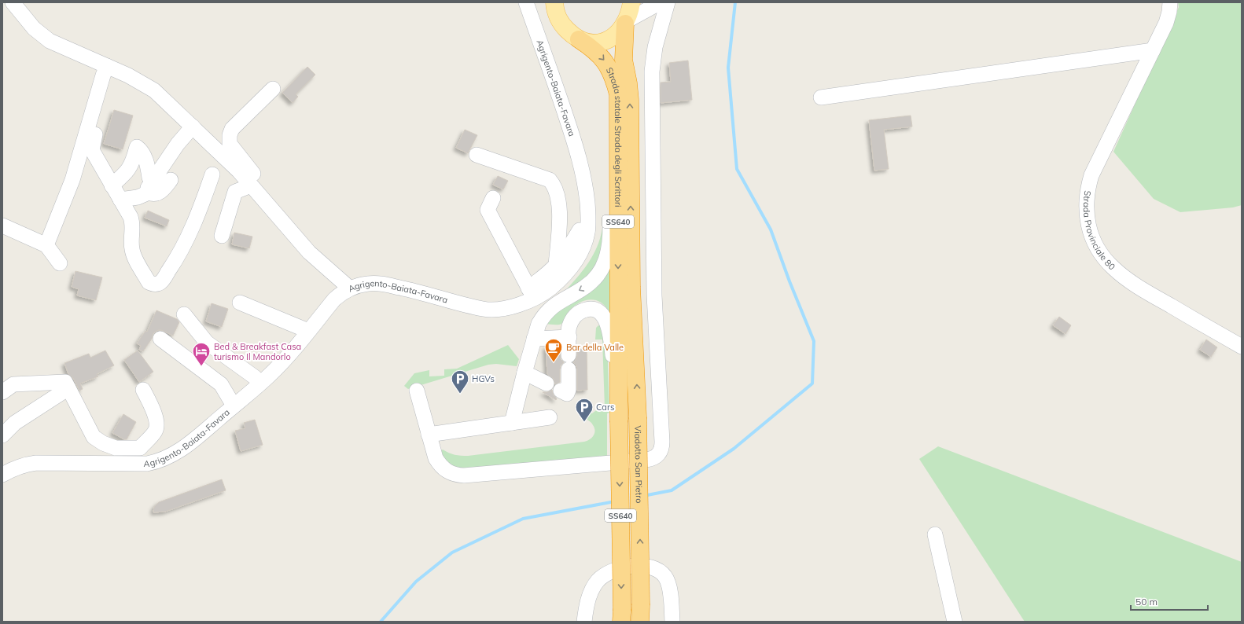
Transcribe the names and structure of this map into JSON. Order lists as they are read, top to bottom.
{
  "streets": {
    "highway": ["Strada statale Strada degli Scrittori", "SS640", "Viadotto San Pietro"],
    "street": ["Agrigento-Baiata-Favara", "Strada Provinciale 80"]
  },
  "crossings": [
    ["Strada statale Strada degli Scrittori", "SS640"],
    ["Strada statale Strada degli Scrittori", "Viadotto San Pietro"]
  ],
  "places": {
    "cafe": ["Bar della Valle"],
    "hotel": ["Bed & Breakfast Casa turismo Il Mandorlo"],
    "parking": ["HGVs", "Cars"]
  },
  "scale_bar": "50 m"
}
